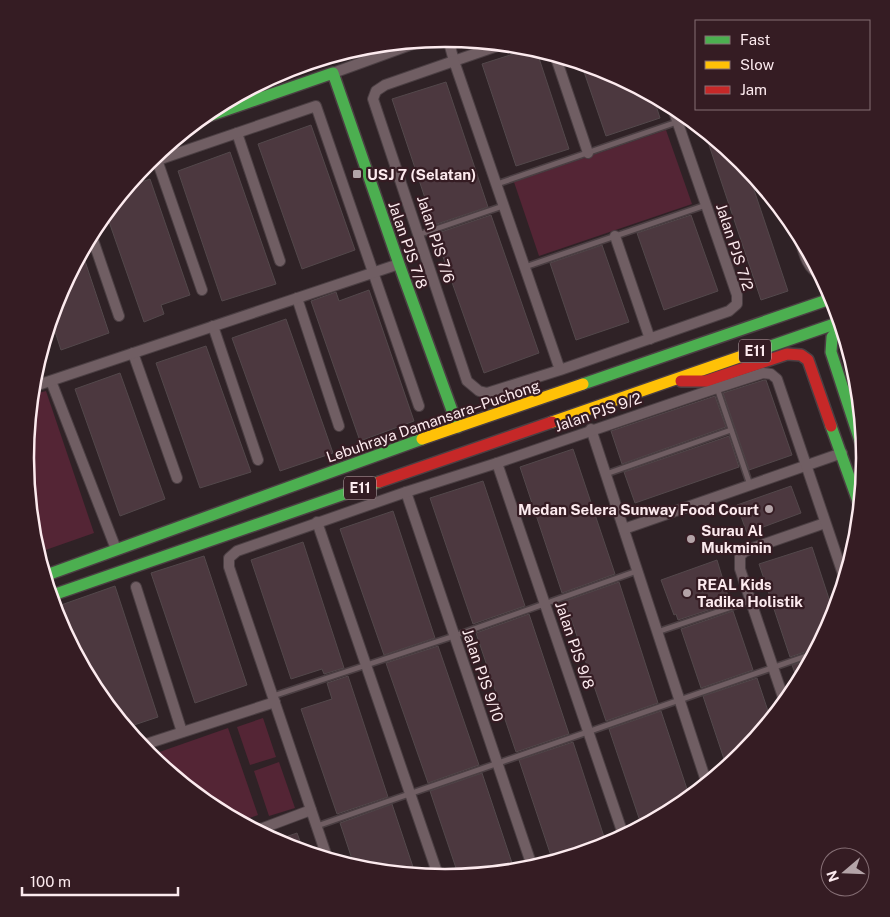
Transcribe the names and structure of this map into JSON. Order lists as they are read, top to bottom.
{
  "streets": {
    "main road": ["Jalan PJS 7/8", "E11", "Lebuhraya Damansara–Puchong"],
    "street": [
      "Jalan PJS 7/6",
      "Jalan PJS 7/2",
      "Jalan PJS 9/2",
      "Jalan PJS 9/8",
      "Jalan PJS 9/10"
    ]
  },
  "crossings": [
    ["Jalan PJS 7/6", "Jalan PJS 7/2"],
    ["Jalan PJS 7/8", "Lebuhraya Damansara–Puchong"],
    ["Jalan PJS 9/2", "Jalan PJS 9/8"],
    ["Jalan PJS 9/2", "Jalan PJS 9/10"]
  ],
  "places": {
    "transit": ["USJ 7 (Selatan)"],
    "other": ["Medan Selera Sunway Food Court", "Surau Al Mukminin", "REAL Kids Tadika Holistik"]
  },
  "legend": ["Fast", "Slow", "Jam"],
  "scale_bar": "100 m",
  "north": "left"
}
